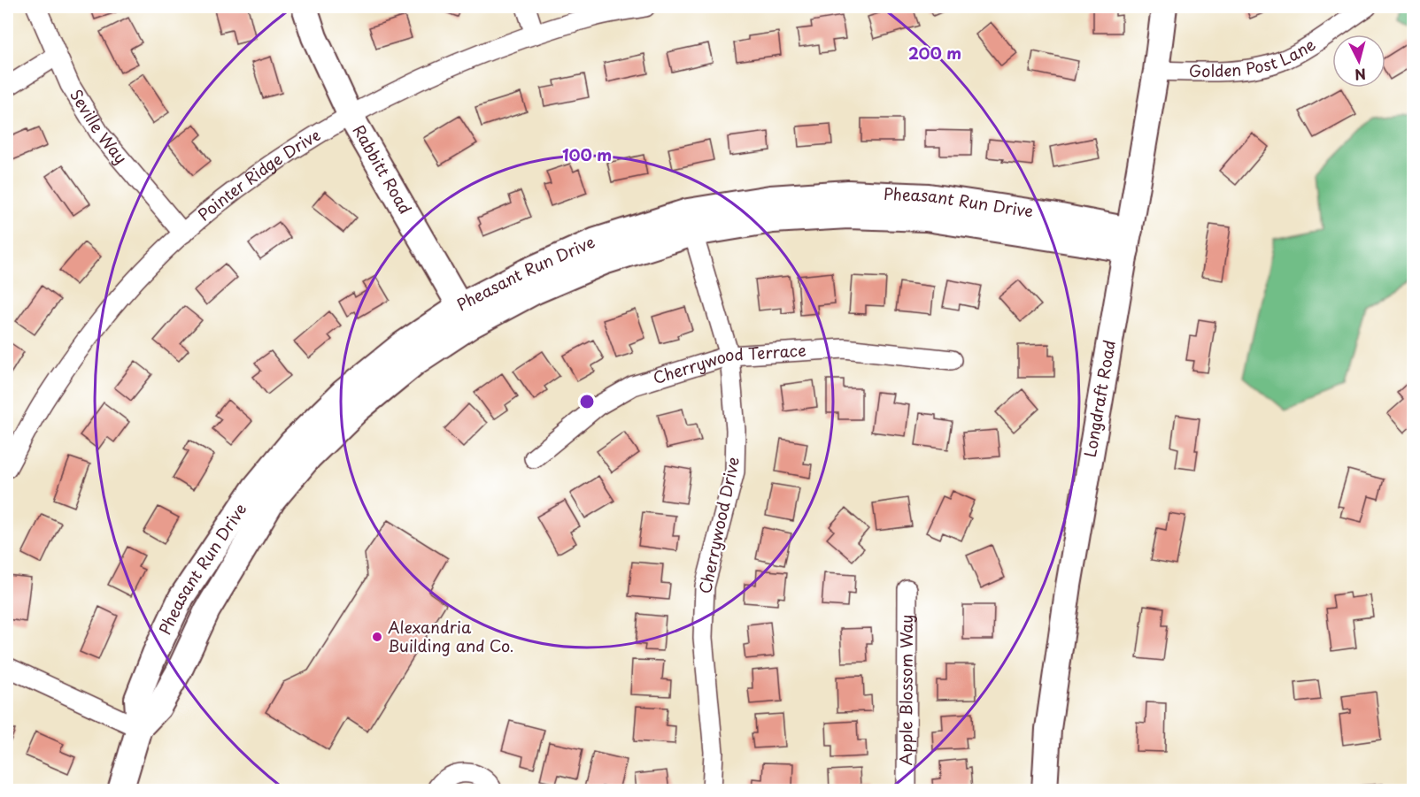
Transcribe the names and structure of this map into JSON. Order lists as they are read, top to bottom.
{
  "streets": {
    "street": [
      "Golden Post Lane",
      "Seville Way",
      "Rabbitt Road",
      "Pointer Ridge Drive",
      "Pheasant Run Drive",
      "Cherrywood Terrace",
      "Longdraft Road",
      "Cherrywood Drive",
      "Apple Blossom Way"
    ]
  },
  "crossings": [
    ["Golden Post Lane", "Longdraft Road"],
    ["Seville Way", "Pointer Ridge Drive"],
    ["Rabbitt Road", "Pointer Ridge Drive"],
    ["Rabbitt Road", "Pheasant Run Drive"],
    ["Pheasant Run Drive", "Longdraft Road"],
    ["Pheasant Run Drive", "Cherrywood Drive"],
    ["Cherrywood Terrace", "Cherrywood Drive"]
  ],
  "places": ["Alexandria Building and Co."],
  "north": "bottom",
  "rings": ["200 m", "100 m"]
}
